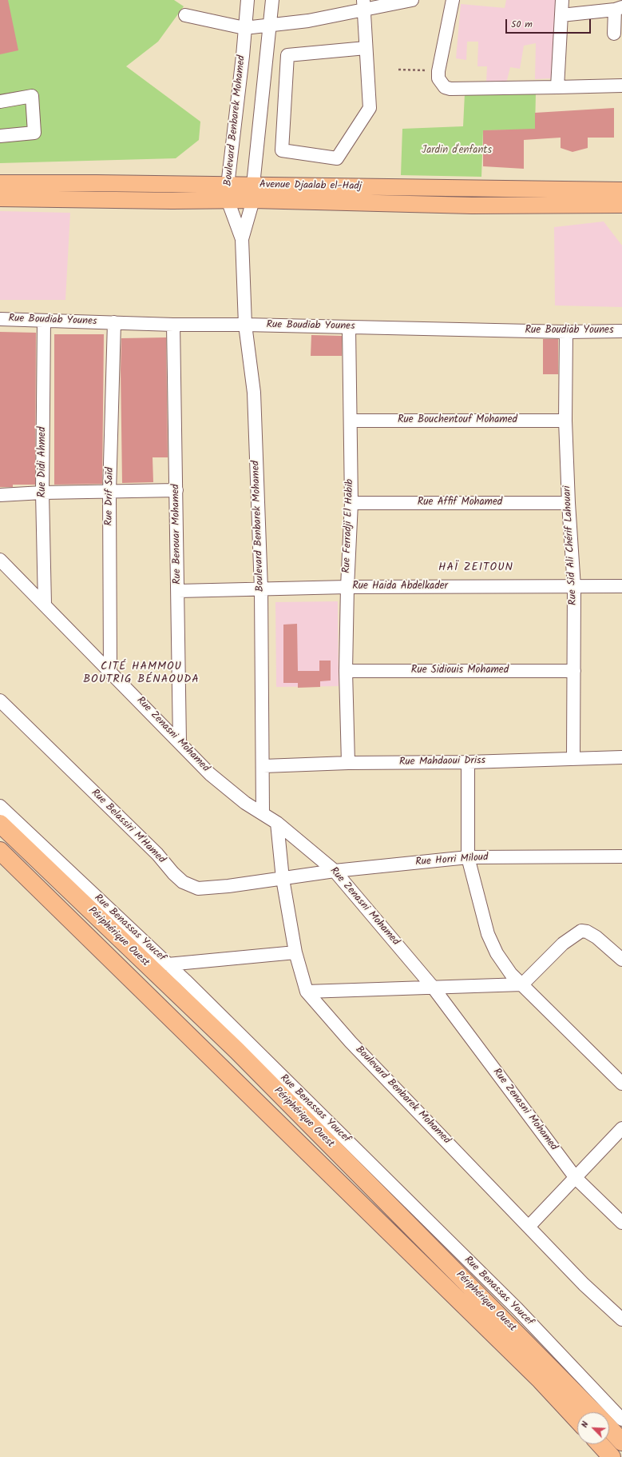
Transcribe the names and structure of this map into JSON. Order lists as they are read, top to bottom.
{
  "streets": {
    "highway": ["Périphérique Ouest"],
    "main road": ["Avenue Djaalab el-Hadj"],
    "street": [
      "Boulevard Benbarek Mohamed",
      "Rue Boudiab Younes",
      "Rue Bouchentouf Mohamed",
      "Rue Didi Ahmed",
      "Rue Drif Saïd",
      "Rue Affif Mohamed",
      "Rue Ferradji El Habib",
      "Rue Benouar Mohamed",
      "Rue Sid Ali Chérif Lahouari",
      "Rue Haida Abdelkader",
      "Rue Sidiouis Mohamed",
      "Rue Zenasni Mohamed",
      "Rue Mahdaoui Driss",
      "Rue Belassiri M'Hamed",
      "Rue Horri Miloud",
      "Rue Benassas Youcef"
    ]
  },
  "crossings": [
    ["Boulevard Benbarek Mohamed", "Avenue Djaalab el-Hadj"],
    ["Boulevard Benbarek Mohamed", "Rue Boudiab Younes"],
    ["Boulevard Benbarek Mohamed", "Rue Haida Abdelkader"],
    ["Boulevard Benbarek Mohamed", "Rue Zenasni Mohamed"],
    ["Boulevard Benbarek Mohamed", "Rue Mahdaoui Driss"],
    ["Boulevard Benbarek Mohamed", "Rue Belassiri M'Hamed"],
    ["Boulevard Benbarek Mohamed", "Rue Horri Miloud"],
    ["Rue Boudiab Younes", "Rue Didi Ahmed"],
    ["Rue Boudiab Younes", "Rue Drif Saïd"],
    ["Rue Boudiab Younes", "Rue Ferradji El Habib"],
    ["Rue Boudiab Younes", "Rue Benouar Mohamed"],
    ["Rue Boudiab Younes", "Rue Sid Ali Chérif Lahouari"],
    ["Rue Bouchentouf Mohamed", "Rue Ferradji El Habib"],
    ["Rue Bouchentouf Mohamed", "Rue Sid Ali Chérif Lahouari"],
    ["Rue Didi Ahmed", "Rue Zenasni Mohamed"],
    ["Rue Drif Saïd", "Rue Zenasni Mohamed"],
    ["Rue Affif Mohamed", "Rue Ferradji El Habib"],
    ["Rue Affif Mohamed", "Rue Sid Ali Chérif Lahouari"],
    ["Rue Ferradji El Habib", "Rue Haida Abdelkader"],
    ["Rue Ferradji El Habib", "Rue Sidiouis Mohamed"],
    ["Rue Ferradji El Habib", "Rue Mahdaoui Driss"],
    ["Rue Benouar Mohamed", "Rue Haida Abdelkader"],
    ["Rue Benouar Mohamed", "Rue Zenasni Mohamed"],
    ["Rue Sid Ali Chérif Lahouari", "Rue Haida Abdelkader"],
    ["Rue Sid Ali Chérif Lahouari", "Rue Sidiouis Mohamed"],
    ["Rue Sid Ali Chérif Lahouari", "Rue Mahdaoui Driss"],
    ["Rue Zenasni Mohamed", "Rue Horri Miloud"],
    ["Rue Belassiri M'Hamed", "Rue Horri Miloud"]
  ],
  "districts": ["HAÏ ZEITOUN", "CITÉ HAMMOU BOUTRIG BÉNAOUDA"],
  "parks": ["Jardin d'enfants"],
  "scale_bar": "50 m",
  "north": "top left"
}
